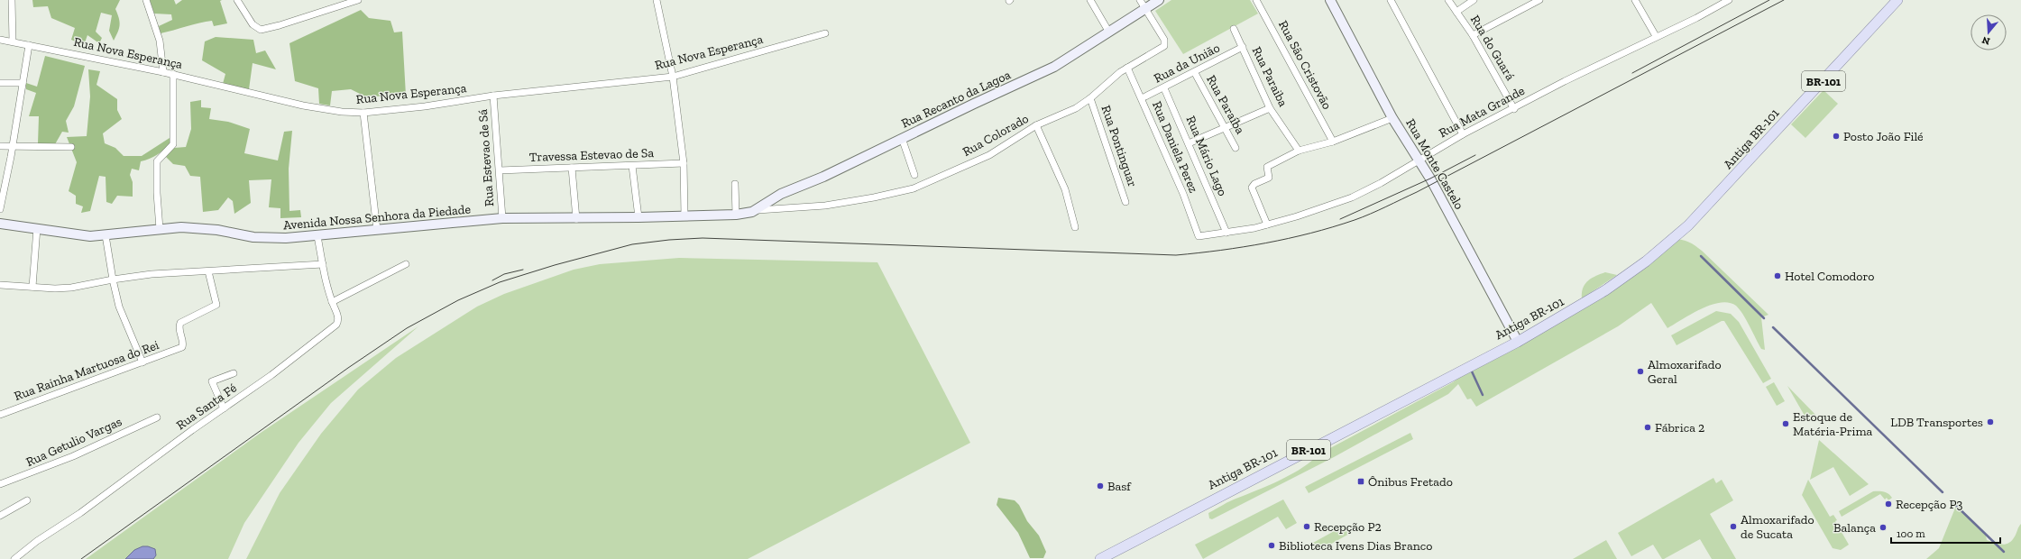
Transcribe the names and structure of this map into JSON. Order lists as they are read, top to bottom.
{
  "streets": {
    "main road": ["BR-101", "Antiga BR-101"],
    "street": [
      "Rua do Guará",
      "Rua Nova Esperança",
      "Rua da União",
      "Rua São Cristovão",
      "Rua Paraiba",
      "Rua Recanto da Lagoa",
      "Rua Paraíba",
      "Rua Mata Grande",
      "Rua Colorado",
      "Rua Pontinguar",
      "Rua Daniela Perez",
      "Travessa Estevao de Sa",
      "Rua Mário Lago",
      "Rua Estevao de Sá",
      "Rua Monte Castelo",
      "Avenida Nossa Senhora da Piedade",
      "Rua Rainha Martuosa do Rei",
      "Rua Santa Fé",
      "Rua Getulio Vargas"
    ]
  },
  "crossings": [
    ["Rua do Guará", "Rua Mata Grande"],
    ["Rua Nova Esperança", "Rua Estevao de Sá"],
    ["Rua da União", "Rua Paraiba"],
    ["Rua da União", "Rua Paraíba"],
    ["Rua da União", "Rua Daniela Perez"],
    ["Rua da União", "Rua Mário Lago"],
    ["Rua Recanto da Lagoa", "Rua Colorado"],
    ["Rua Recanto da Lagoa", "Avenida Nossa Senhora da Piedade"],
    ["Rua Mata Grande", "Rua Daniela Perez"],
    ["Rua Mata Grande", "Rua Mário Lago"],
    ["Rua Mata Grande", "Rua Monte Castelo"],
    ["Rua Colorado", "Rua Pontinguar"],
    ["Rua Colorado", "Rua Daniela Perez"],
    ["Rua Colorado", "Avenida Nossa Senhora da Piedade"],
    ["Antiga BR-101", "Rua Monte Castelo"],
    ["Travessa Estevao de Sa", "Rua Estevao de Sá"],
    ["Rua Estevao de Sá", "Avenida Nossa Senhora da Piedade"],
    ["Avenida Nossa Senhora da Piedade", "Rua Santa Fé"]
  ],
  "places": {
    "other": [
      "Posto João Filé",
      "Hotel Comodoro",
      "Almoxarifado Geral",
      "LDB Transportes",
      "Estoque de Matéria-Prima",
      "Fábrica 2",
      "Basf",
      "Recepção P3",
      "Recepção P2",
      "Almoxarifado de Sucata",
      "Balança",
      "Biblioteca Ivens Dias Branco"
    ],
    "transit": ["Ônibus Fretado"]
  },
  "scale_bar": "100 m",
  "north": "bottom"
}
